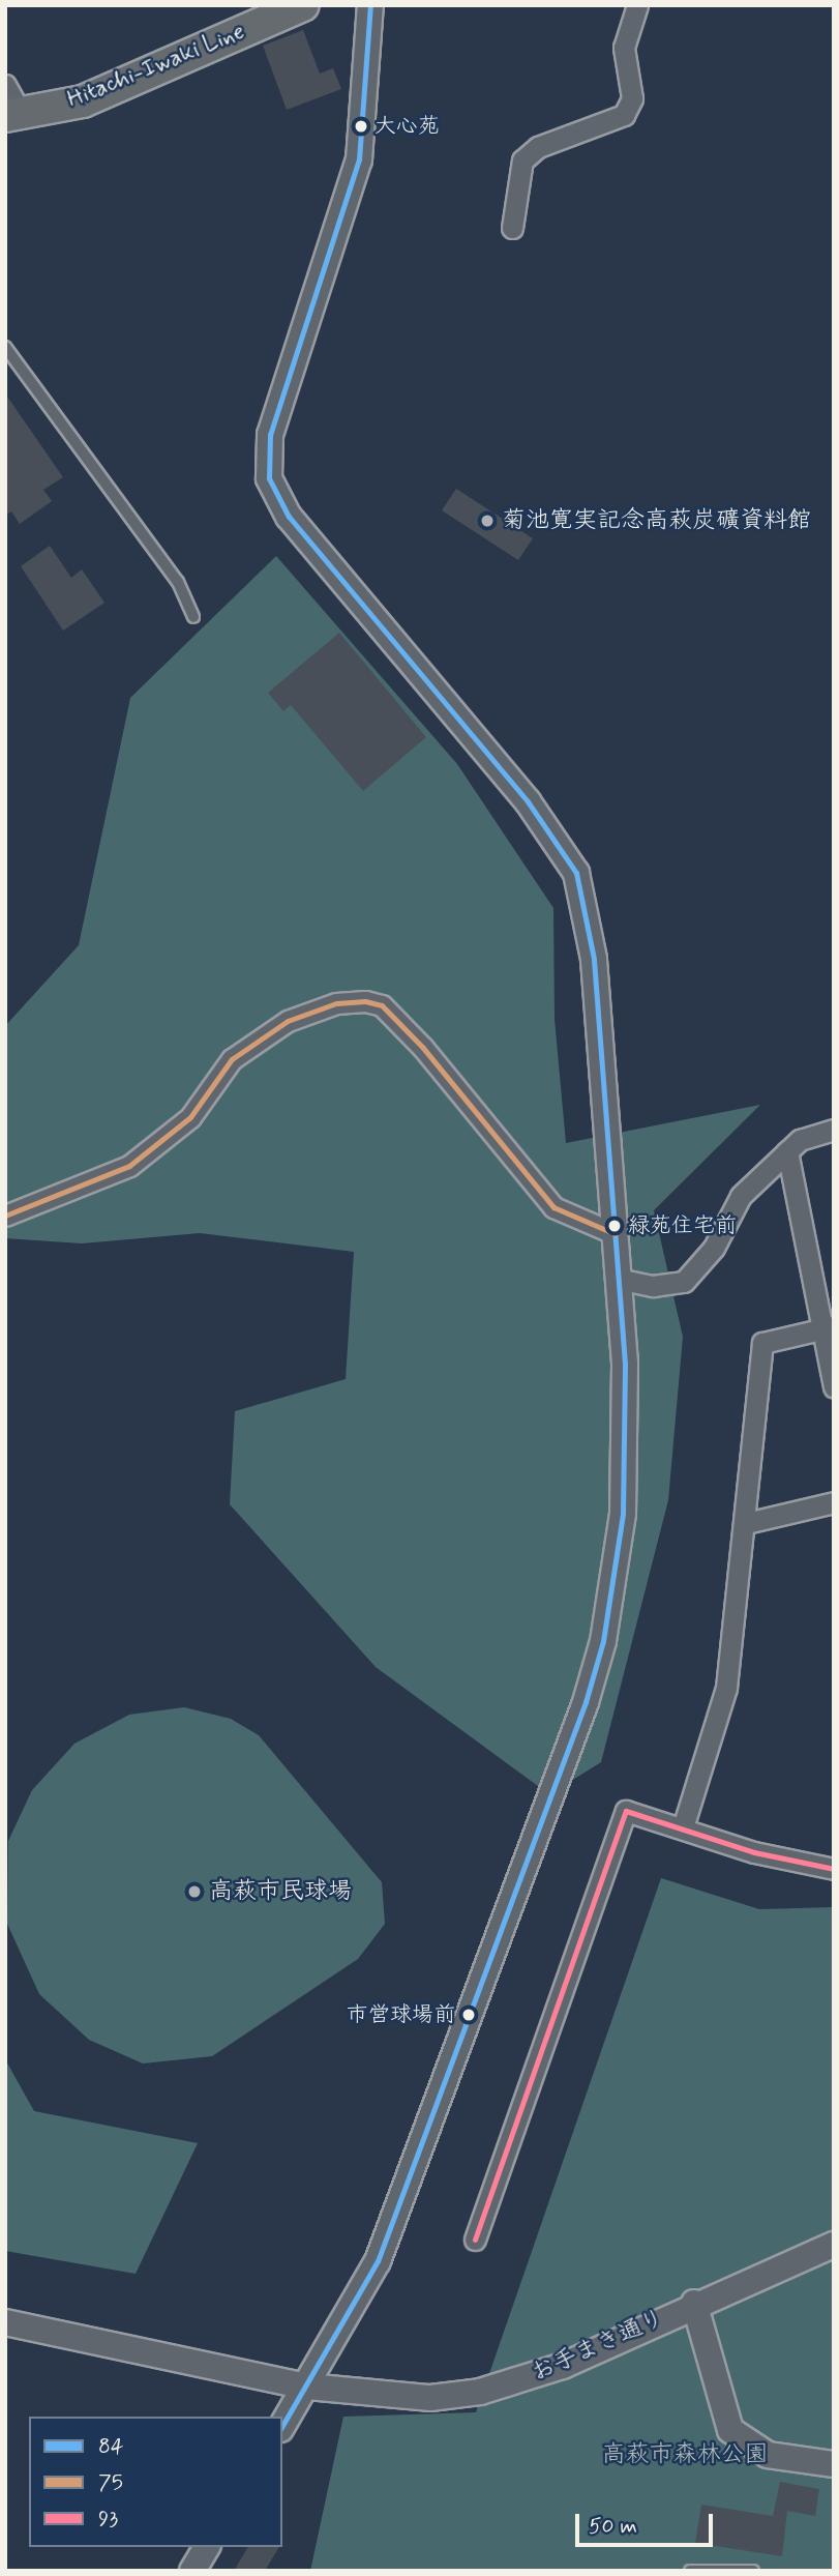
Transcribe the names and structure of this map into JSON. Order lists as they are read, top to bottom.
{
  "streets": {
    "main road": ["Hitachi-Iwaki Line"],
    "street": ["お手まき通り"]
  },
  "parks": ["高萩市森林公園"],
  "places": [
    "大心苑",
    "菊池寛実記念高萩炭礦資料館",
    "緑苑住宅前",
    "高萩市民球場",
    "市営球場前"
  ],
  "lines": ["transit line 84", "transit line 75", "transit line 93"],
  "legend": ["84", "75", "93"],
  "scale_bar": "50 m"
}
